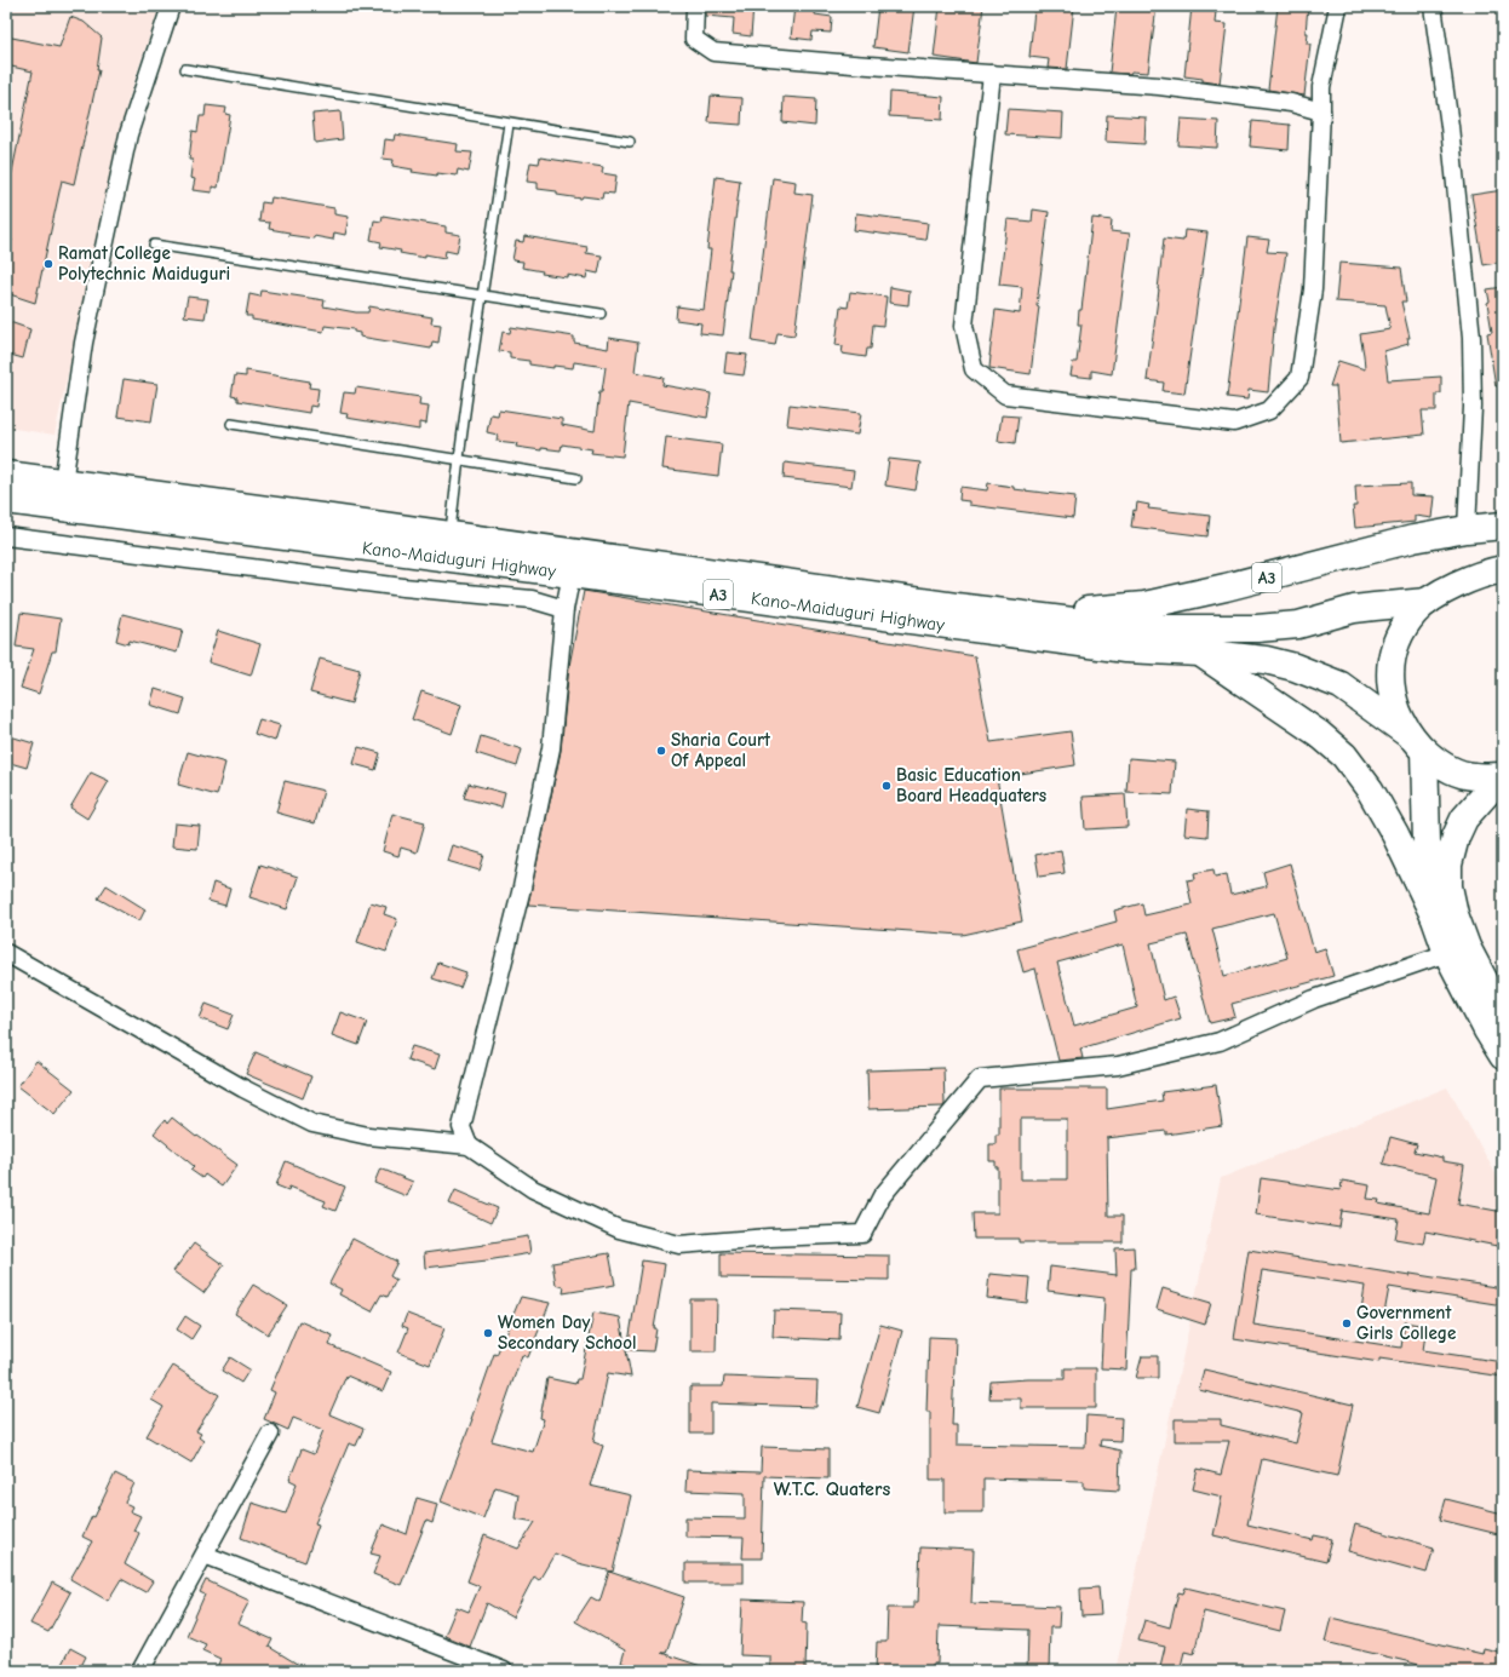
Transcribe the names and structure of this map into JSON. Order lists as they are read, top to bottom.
{
  "streets": {
    "main road": ["Kano-Maiduguri Highway", "A3"]
  },
  "crossings": [
    ["Kano-Maiduguri Highway", "A3"]
  ],
  "districts": ["W.T.C. Quaters"],
  "places": [
    "Ramat College Polytechnic Maiduguri",
    "Sharia Court Of Appeal",
    "Basic Education Board Headquaters",
    "Government Girls College",
    "Women Day Secondary School"
  ]
}
